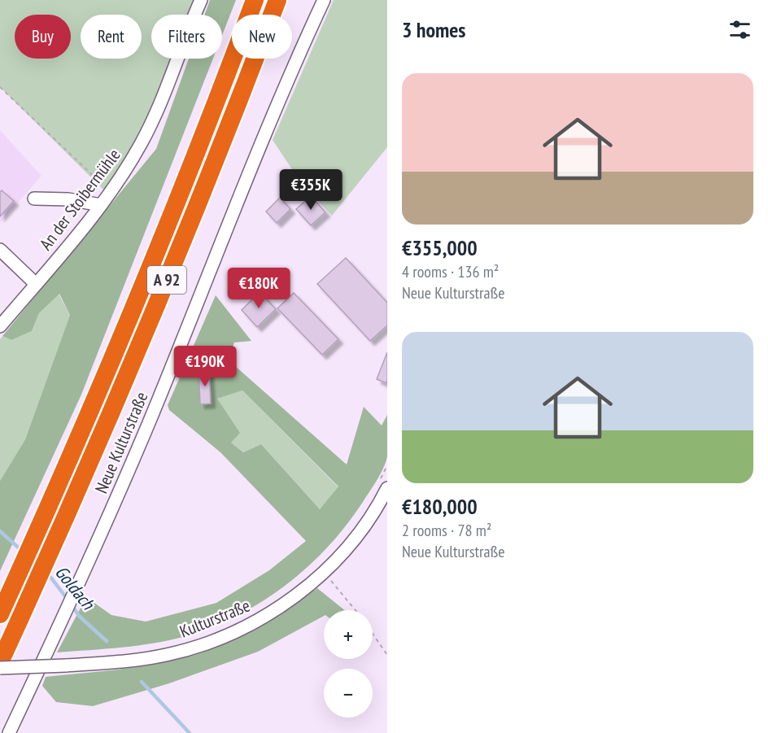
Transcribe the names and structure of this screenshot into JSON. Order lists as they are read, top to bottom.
{
  "streets": {
    "highway": ["A 92"],
    "street": ["An der Stoibermühle", "Neue Kulturstraße", "Kulturstraße"]
  },
  "water": ["Goldach"],
  "page": {
    "heading": "3 homes",
    "chip": [
      "Buy",
      "Rent",
      "Filters",
      "New"
    ],
    "list": [
      {
        "name": "€355,000",
        "note": "4 rooms · 136 m² · Neue Kulturstraße"
      },
      {
        "name": "€180,000",
        "note": "2 rooms · 78 m² · Neue Kulturstraße"
      }
    ],
    "price": ["€355K", "€180K", "€190K"],
    "map_buttons": ["+", "−"]
  }
}
